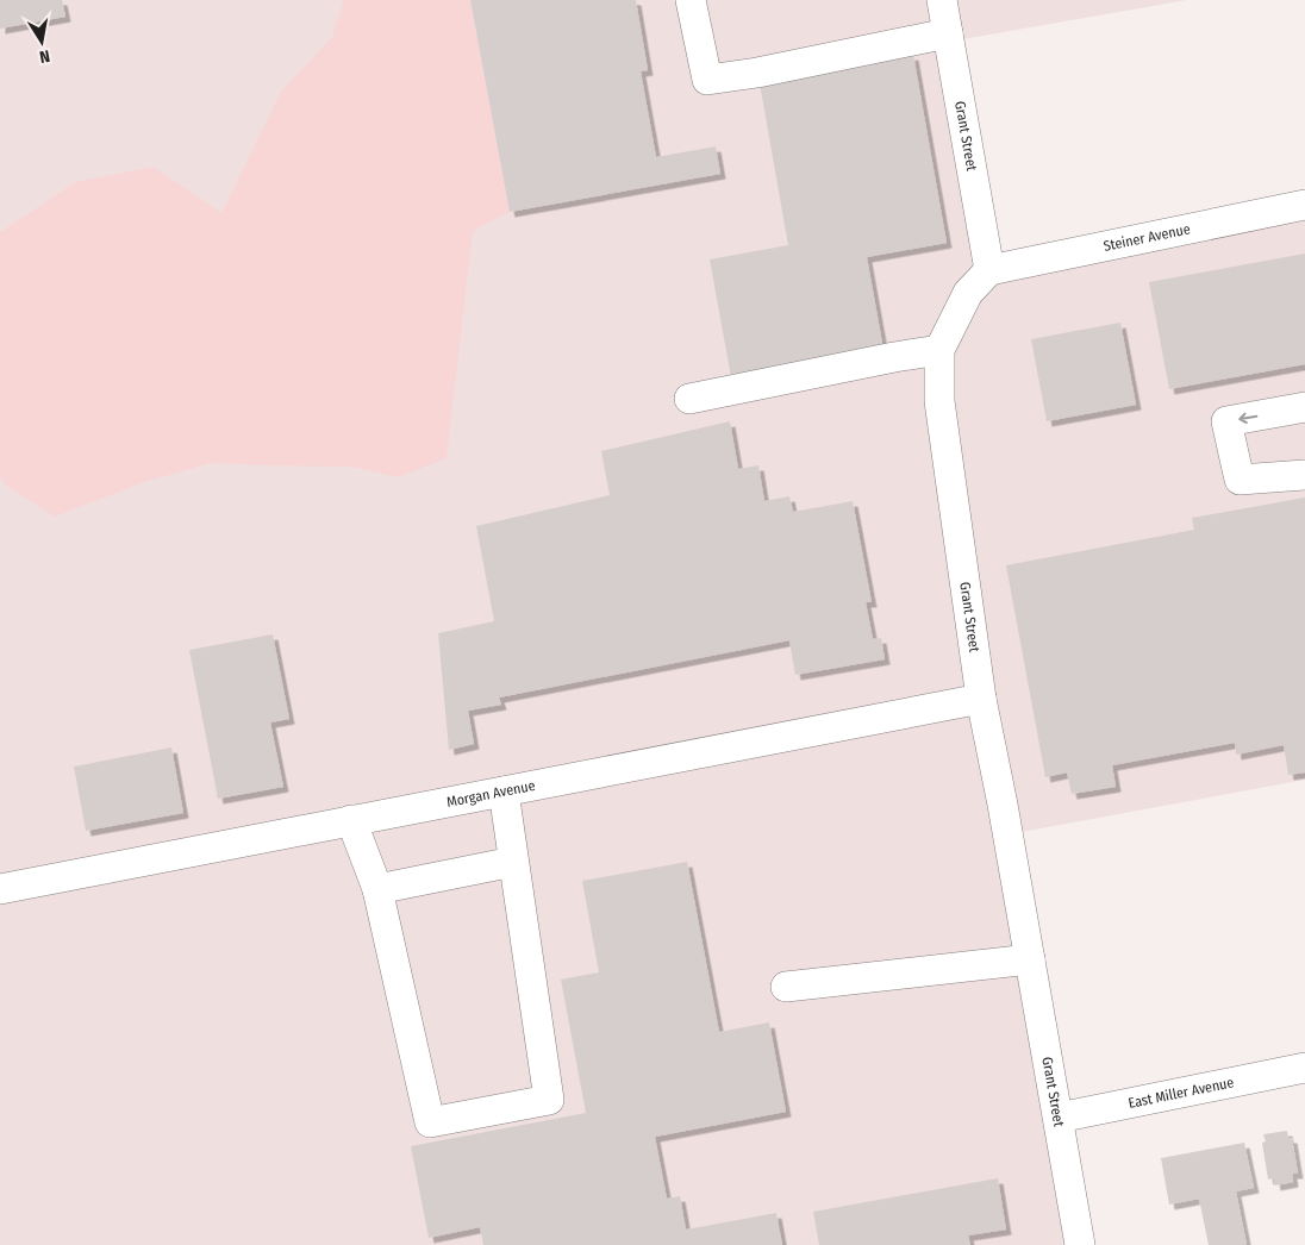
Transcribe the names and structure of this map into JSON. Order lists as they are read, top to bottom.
{
  "streets": {
    "street": [
      "Grant Street",
      "Steiner Avenue",
      "Morgan Avenue",
      "East Miller Avenue"
    ]
  },
  "crossings": [
    ["Grant Street", "Steiner Avenue"],
    ["Grant Street", "Morgan Avenue"],
    ["Grant Street", "East Miller Avenue"]
  ],
  "north": "bottom"
}
